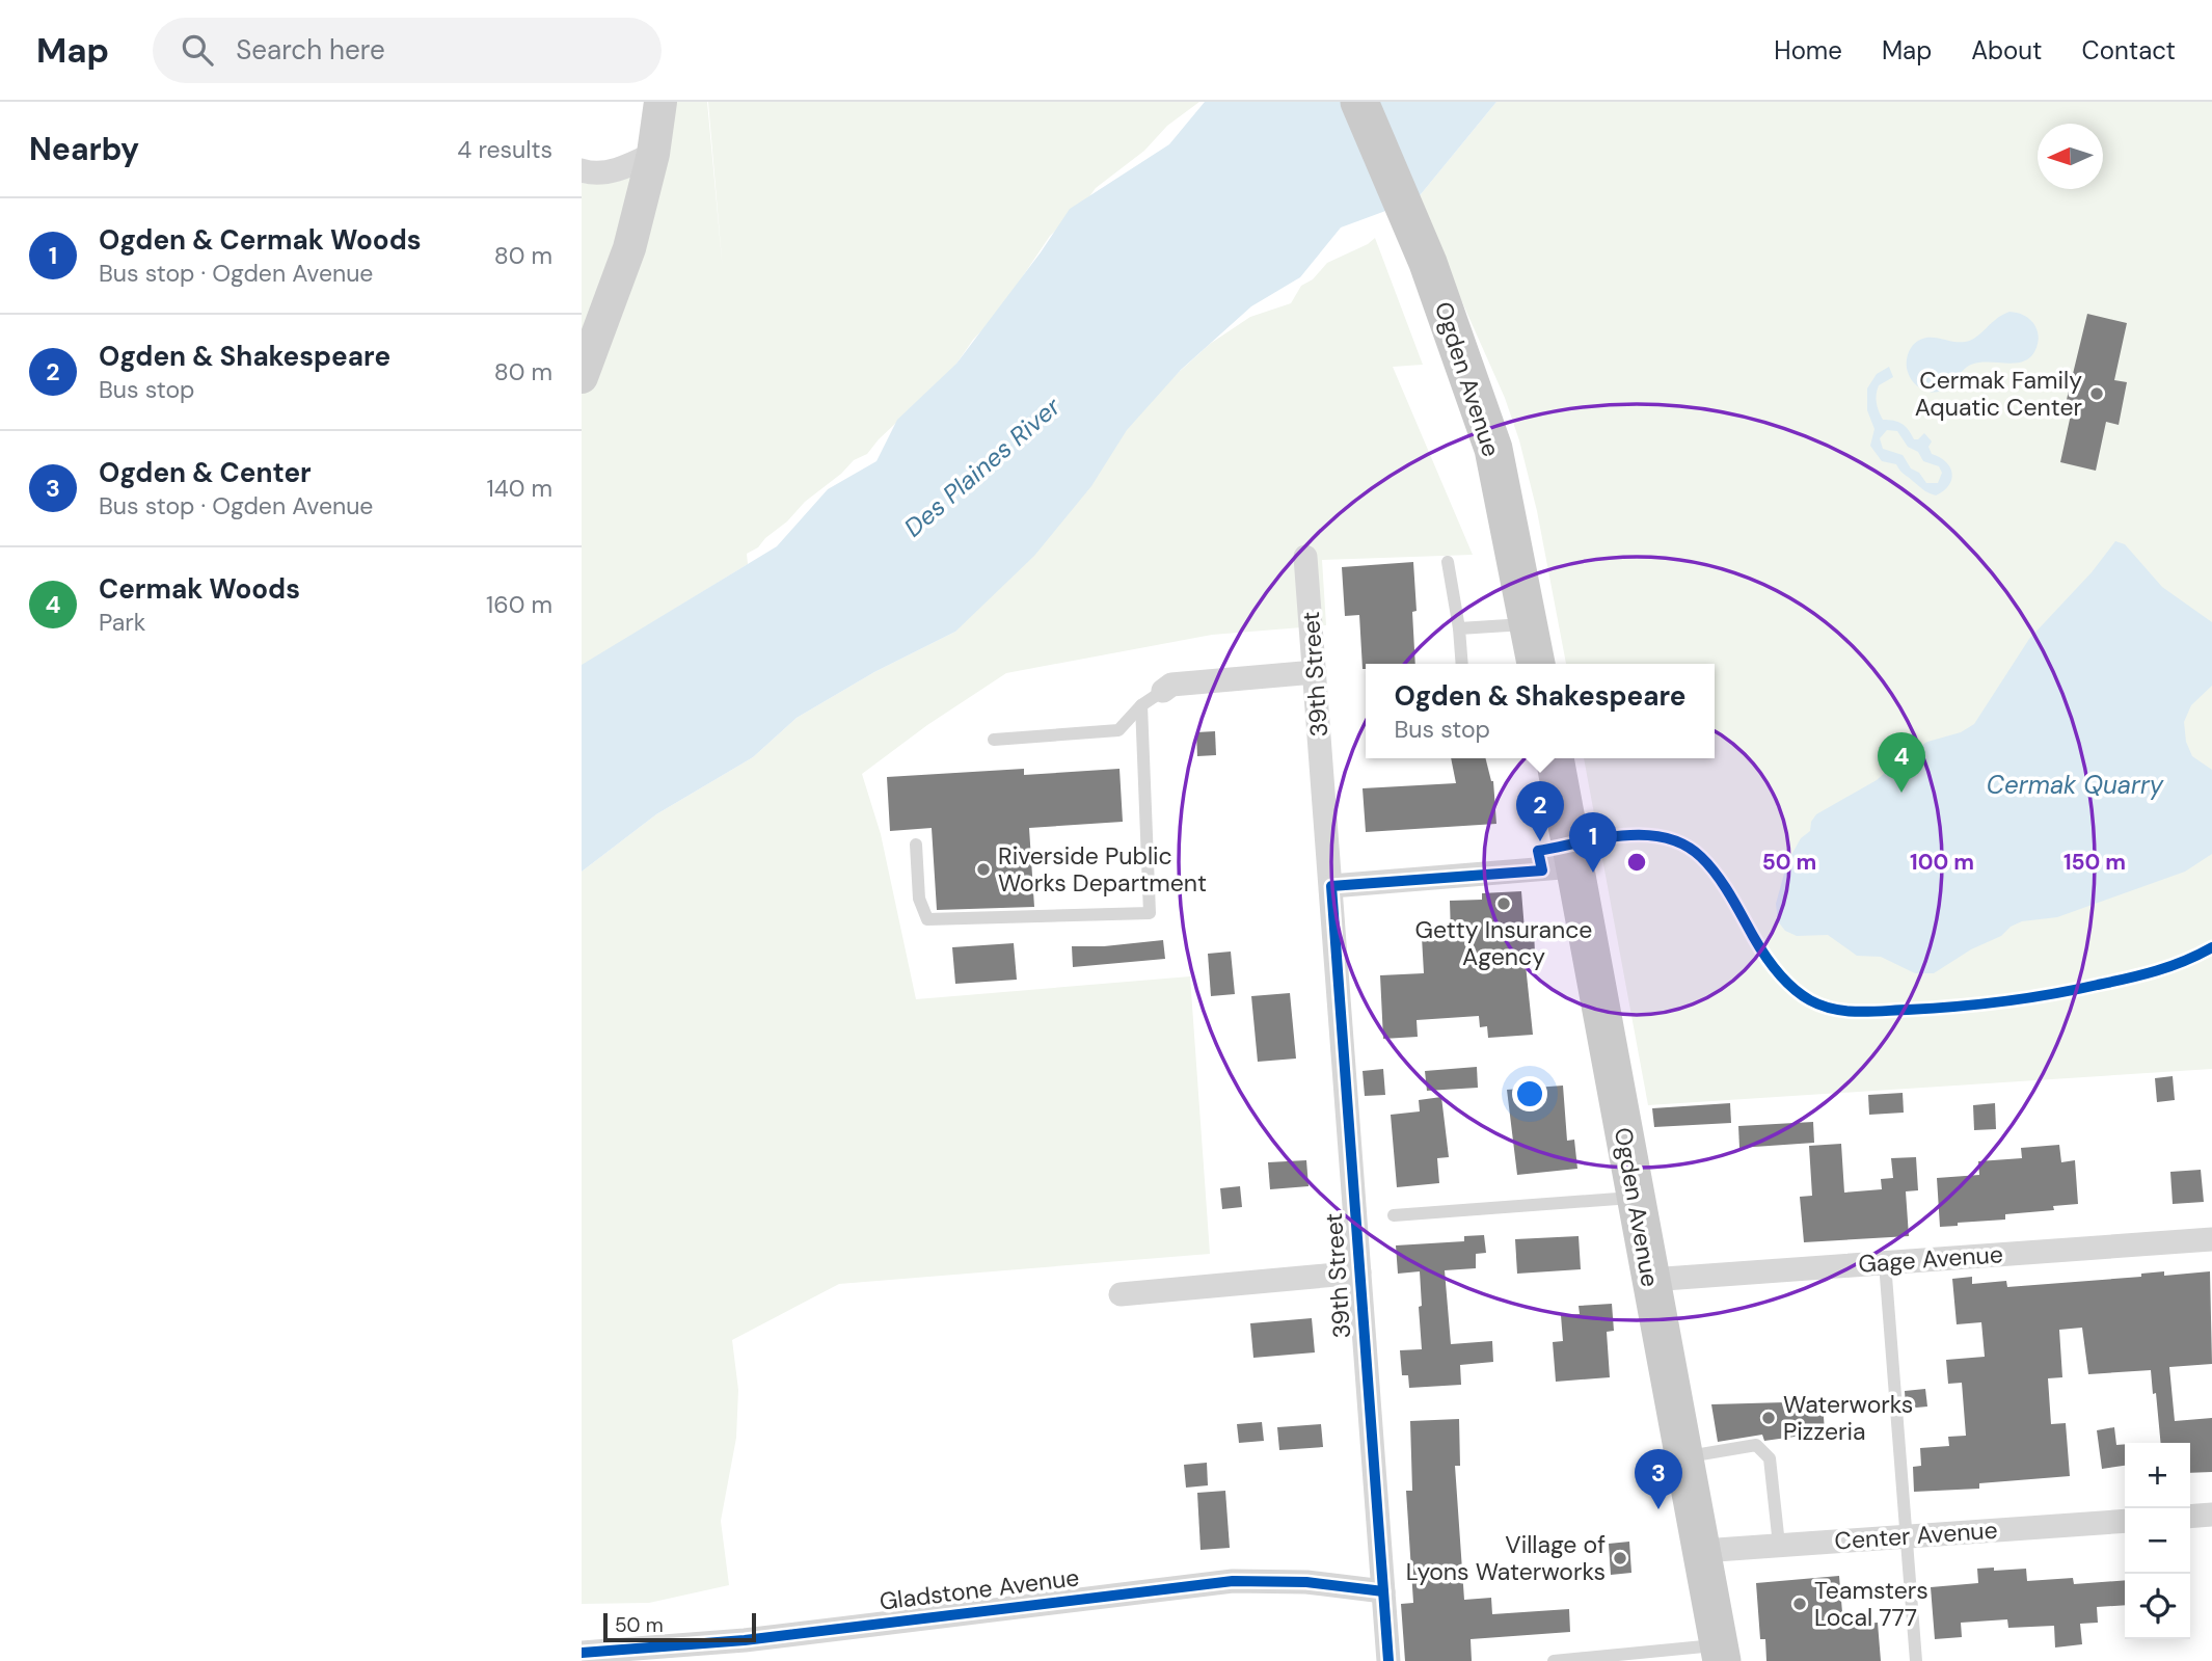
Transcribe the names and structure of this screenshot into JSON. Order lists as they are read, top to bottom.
{
  "streets": {
    "main road": ["Ogden Avenue"],
    "street": [
      "39th Street",
      "Gage Avenue",
      "Center Avenue",
      "Gladstone Avenue"
    ]
  },
  "crossings": [
    ["Ogden Avenue", "Gage Avenue"],
    ["Ogden Avenue", "Center Avenue"],
    ["39th Street", "Gladstone Avenue"]
  ],
  "water": ["Des Plaines River", "Cermak Quarry"],
  "places": [
    "Cermak Family Aquatic Center",
    "Riverside Public Works Department",
    "Getty Insurance Agency",
    "Waterworks Pizzeria",
    "Village of Lyons Waterworks",
    "Teamsters Local 777"
  ],
  "scale_bar": "50 m",
  "north": "left",
  "page": {
    "header": "Map",
    "search": "Search here",
    "nav": [
      "Home",
      "Map",
      "About",
      "Contact"
    ],
    "heading": ["Nearby", "4 results"],
    "list": [
      {
        "mark": "1",
        "name": "Ogden & Cermak Woods",
        "note": "Bus stop · Ogden Avenue",
        "value": "80 m"
      },
      {
        "mark": "2",
        "name": "Ogden & Shakespeare",
        "note": "Bus stop",
        "value": "80 m"
      },
      {
        "mark": "3",
        "name": "Ogden & Center",
        "note": "Bus stop · Ogden Avenue",
        "value": "140 m"
      },
      {
        "mark": "4",
        "name": "Cermak Woods",
        "note": "Park",
        "value": "160 m"
      }
    ],
    "popup": ["Ogden & Shakespeare", "Bus stop"],
    "pins": [
      "4",
      "2",
      "1",
      "3"
    ],
    "map_buttons": ["+", "−"],
    "scale": "50 m"
  },
  "rings": ["50 m", "100 m", "150 m"]
}
